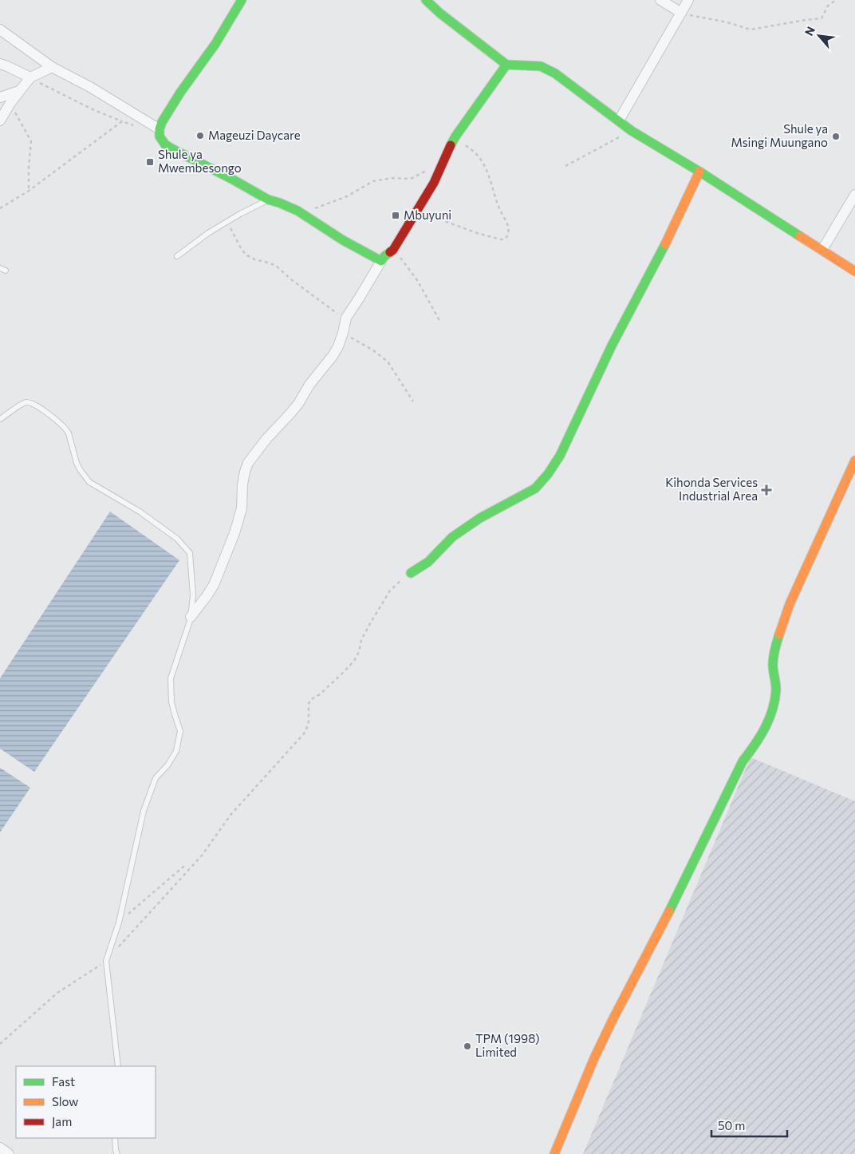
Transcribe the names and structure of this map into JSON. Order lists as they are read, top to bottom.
{
  "places": {
    "other": ["Mageuzi Daycare", "Shule ya Msingi Muungano", "TPM (1998) Limited"],
    "transit": ["Shule ya Mwembesongo", "Mbuyuni"],
    "health": ["Kihonda Services Industrial Area"]
  },
  "legend": ["Fast", "Slow", "Jam"],
  "scale_bar": "50 m",
  "north": "top left"
}
